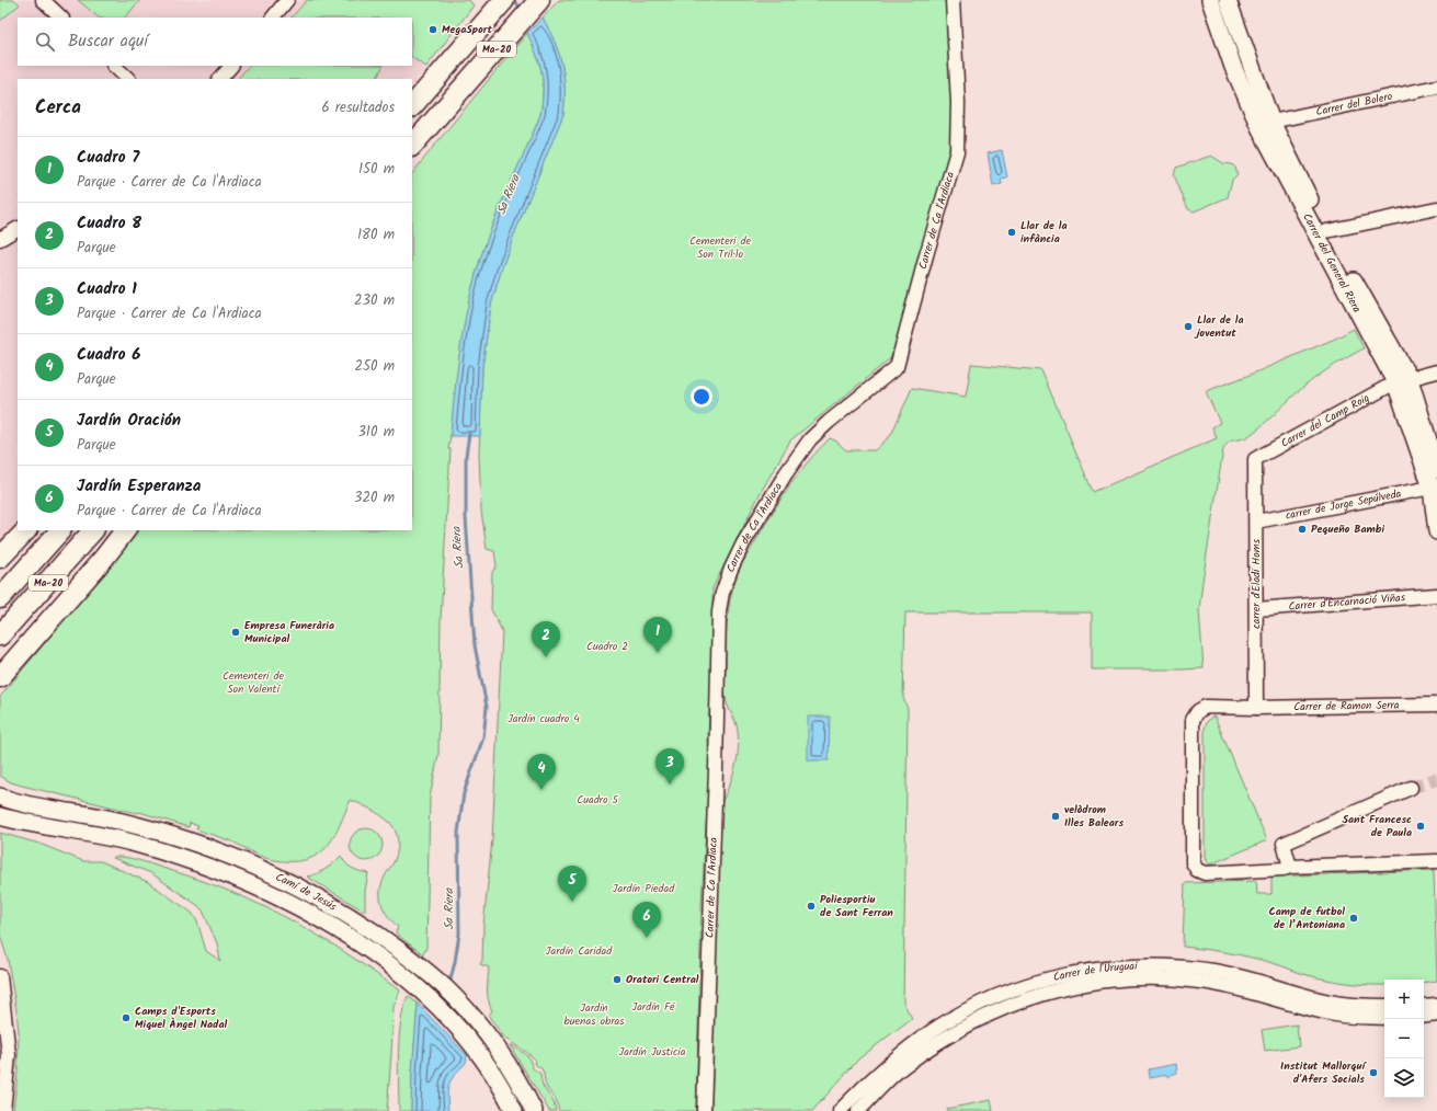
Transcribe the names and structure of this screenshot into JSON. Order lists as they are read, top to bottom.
{
  "streets": {
    "highway": ["Ma-20"],
    "main road": ["Carrer del General Riera", "Camí de Jesús"],
    "street": [
      "Carrer del Bolero",
      "Carrer de Ca l'Ardiaca",
      "Carrer del Camp Roig",
      "carrer de Jorge Sepúlveda",
      "carrer d'Eladi Homs",
      "Carrer d'Encarnació Viñas",
      "Carrer de Ramon Serra",
      "Carrer de l'Uruguai"
    ]
  },
  "crossings": [
    ["Carrer del Bolero", "Carrer del General Riera"],
    ["Carrer del General Riera", "Carrer del Camp Roig"],
    ["Carrer del General Riera", "carrer de Jorge Sepúlveda"],
    ["Carrer del Camp Roig", "carrer d'Eladi Homs"],
    ["carrer de Jorge Sepúlveda", "carrer d'Eladi Homs"],
    ["carrer d'Eladi Homs", "Carrer d'Encarnació Viñas"],
    ["carrer d'Eladi Homs", "Carrer de Ramon Serra"]
  ],
  "water": ["Sa Riera"],
  "parks": [
    "Cementeri de Son Tril·lo",
    "Cuadro 2",
    "Cementeri de Son Valentí",
    "Jardín cuadro 4",
    "Cuadro 5",
    "Jardín Piedad",
    "Jardín Caridad",
    "Jardín Fé",
    "Jardín buenas obras",
    "Jardín Justicia"
  ],
  "places": [
    "MegaSport",
    "Llar de la infància",
    "Llar de la joventut",
    "Pequeño Bambi",
    "Empresa Funerària Municipal",
    "velòdrom Illes Balears",
    "Sant Francesc de Paula",
    "Poliesportiu de Sant Ferran",
    "Camp de futbol de l’Antoniana",
    "Oratori Central",
    "Camps d'Esports Miquel Àngel Nadal",
    "Institut Mallorquí d'Afers Socials"
  ],
  "page": {
    "search": "Buscar aquí",
    "heading": ["Cerca", "6 resultados"],
    "list": [
      {
        "mark": "1",
        "name": "Cuadro 7",
        "note": "Parque · Carrer de Ca l'Ardiaca",
        "value": "150 m"
      },
      {
        "mark": "2",
        "name": "Cuadro 8",
        "note": "Parque",
        "value": "180 m"
      },
      {
        "mark": "3",
        "name": "Cuadro 1",
        "note": "Parque · Carrer de Ca l'Ardiaca",
        "value": "230 m"
      },
      {
        "mark": "4",
        "name": "Cuadro 6",
        "note": "Parque",
        "value": "250 m"
      },
      {
        "mark": "5",
        "name": "Jardín Oración",
        "note": "Parque",
        "value": "310 m"
      },
      {
        "mark": "6",
        "name": "Jardín Esperanza",
        "note": "Parque · Carrer de Ca l'Ardiaca",
        "value": "320 m"
      }
    ],
    "pins": [
      "1",
      "2",
      "3",
      "4",
      "5",
      "6"
    ],
    "map_buttons": ["+", "−"]
  }
}
